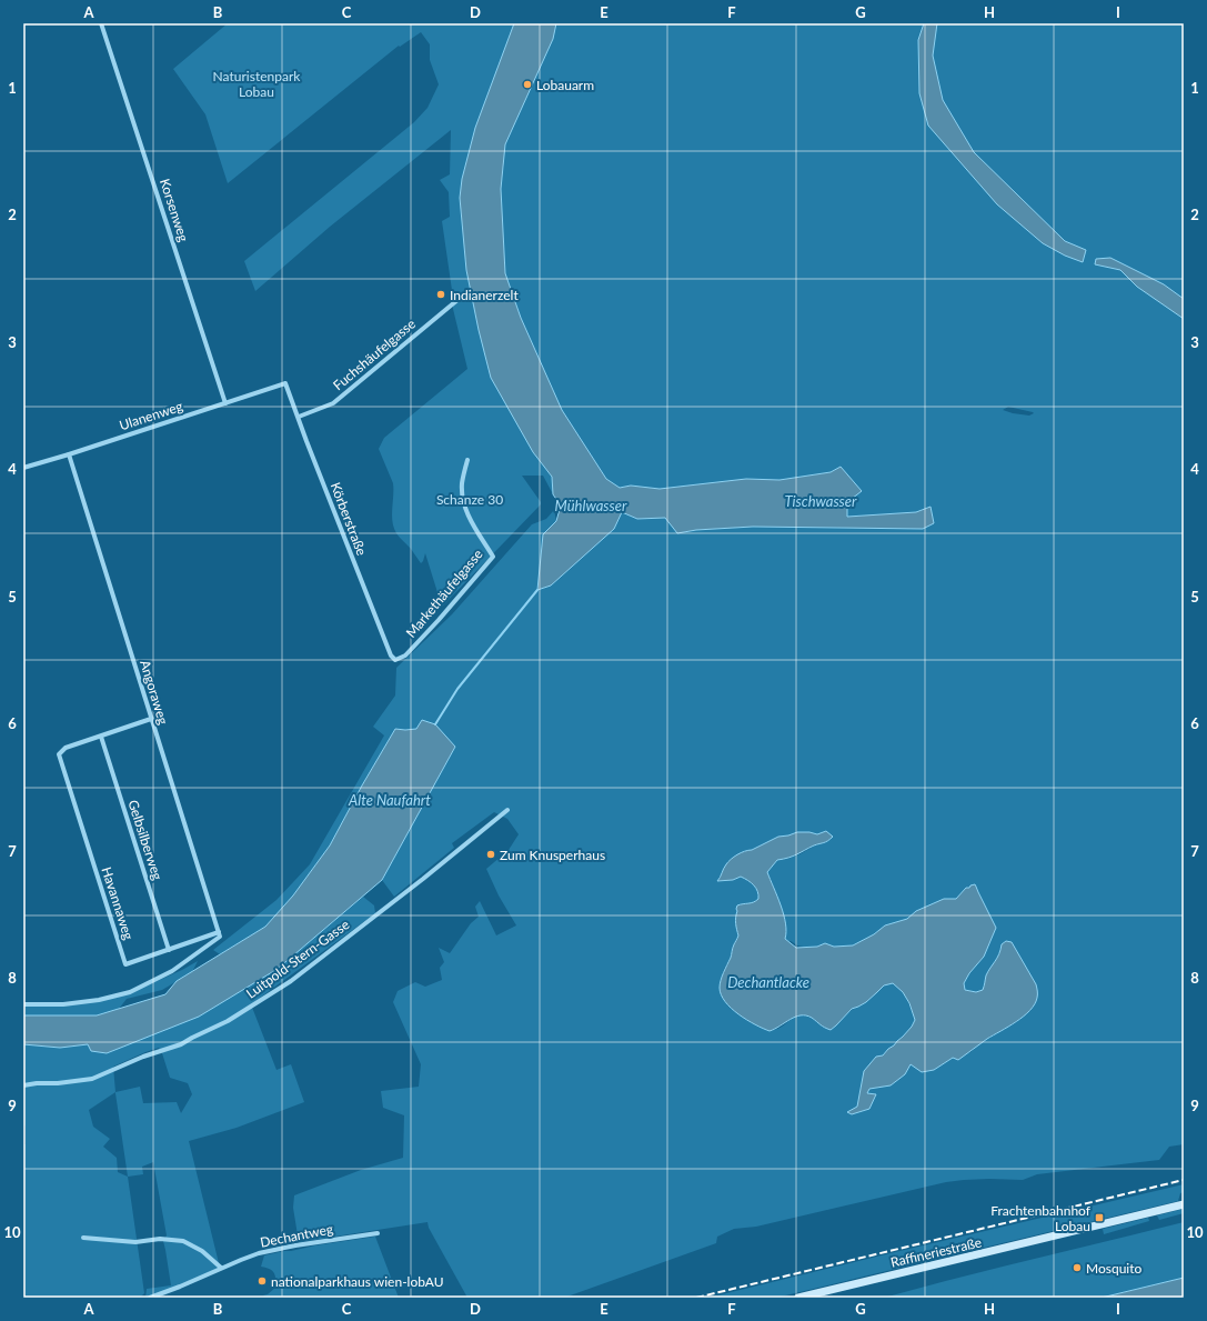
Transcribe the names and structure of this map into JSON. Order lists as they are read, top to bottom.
{
  "streets": {
    "street": [
      "Korsenweg",
      "Fuchshäufelgasse",
      "Ulanenweg",
      "Körberstraße",
      "Markethäufelgasse",
      "Angoraweg",
      "Gelbsilberweg",
      "Havannaweg",
      "Luitpold-Stern-Gasse",
      "Dechantweg",
      "Raffineriestraße"
    ]
  },
  "crossings": [
    ["Korsenweg", "Ulanenweg"],
    ["Fuchshäufelgasse", "Körberstraße"],
    ["Ulanenweg", "Körberstraße"],
    ["Ulanenweg", "Angoraweg"],
    ["Körberstraße", "Markethäufelgasse"],
    ["Angoraweg", "Havannaweg"],
    ["Gelbsilberweg", "Havannaweg"]
  ],
  "water": [
    "Tischwasser",
    "Mühlwasser",
    "Alte Naufahrt",
    "Dechantlacke"
  ],
  "parks": ["Naturistenpark Lobau", "Schanze 30"],
  "places": {
    "other": [
      "Lobauarm",
      "Indianerzelt",
      "Zum Knusperhaus",
      "Mosquito",
      "nationalparkhaus wien-lobAU"
    ],
    "transit": ["Frachtenbahnhof Lobau"]
  },
  "grid": {
    "columns": [
      "A",
      "B",
      "C",
      "D",
      "E",
      "F",
      "G",
      "H",
      "I"
    ],
    "rows": [
      "1",
      "2",
      "3",
      "4",
      "5",
      "6",
      "7",
      "8",
      "9",
      "10"
    ]
  }
}
